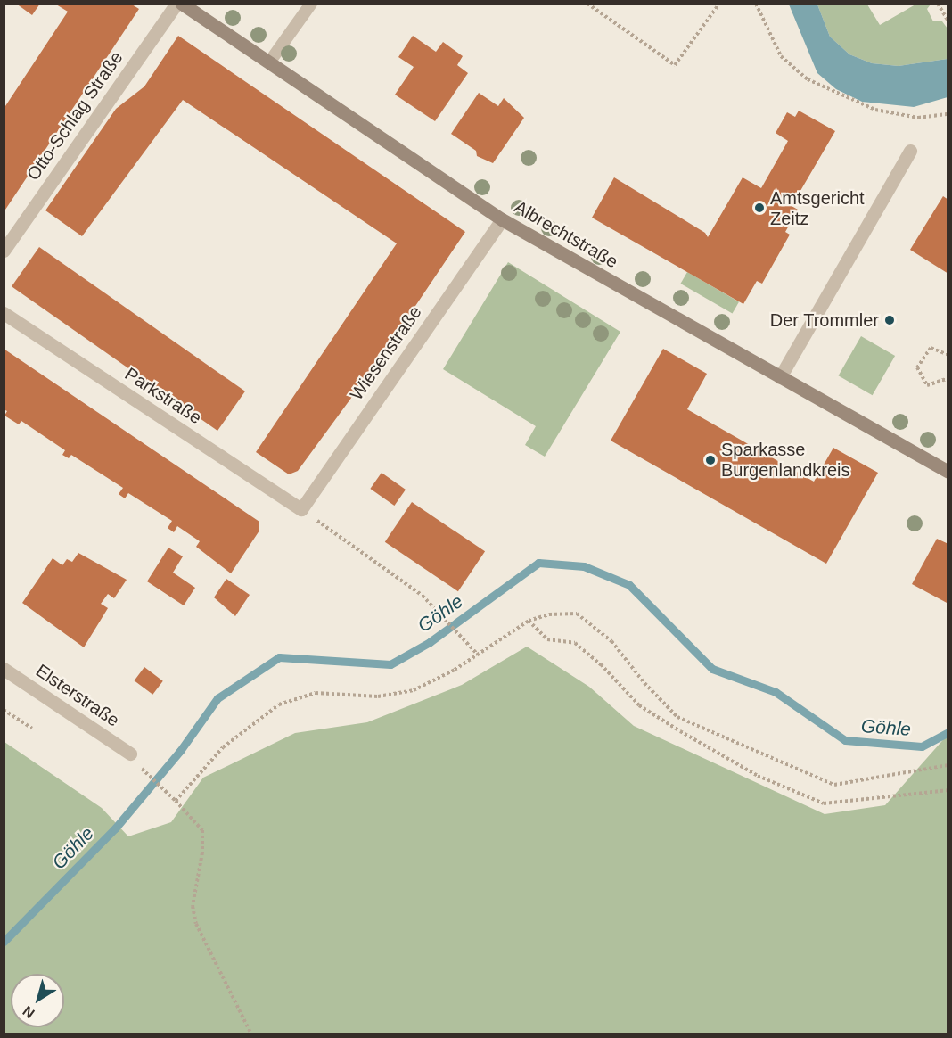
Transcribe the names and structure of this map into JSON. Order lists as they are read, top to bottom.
{
  "streets": {
    "main road": ["Albrechtstraße"],
    "street": [
      "Otto-Schlag Straße",
      "Wiesenstraße",
      "Parkstraße",
      "Elsterstraße"
    ]
  },
  "crossings": [
    ["Albrechtstraße", "Wiesenstraße"],
    ["Wiesenstraße", "Parkstraße"]
  ],
  "water": ["Göhle"],
  "places": ["Amtsgericht Zeitz", "Der Trommler", "Sparkasse Burgenlandkreis"],
  "north": "bottom left"
}
